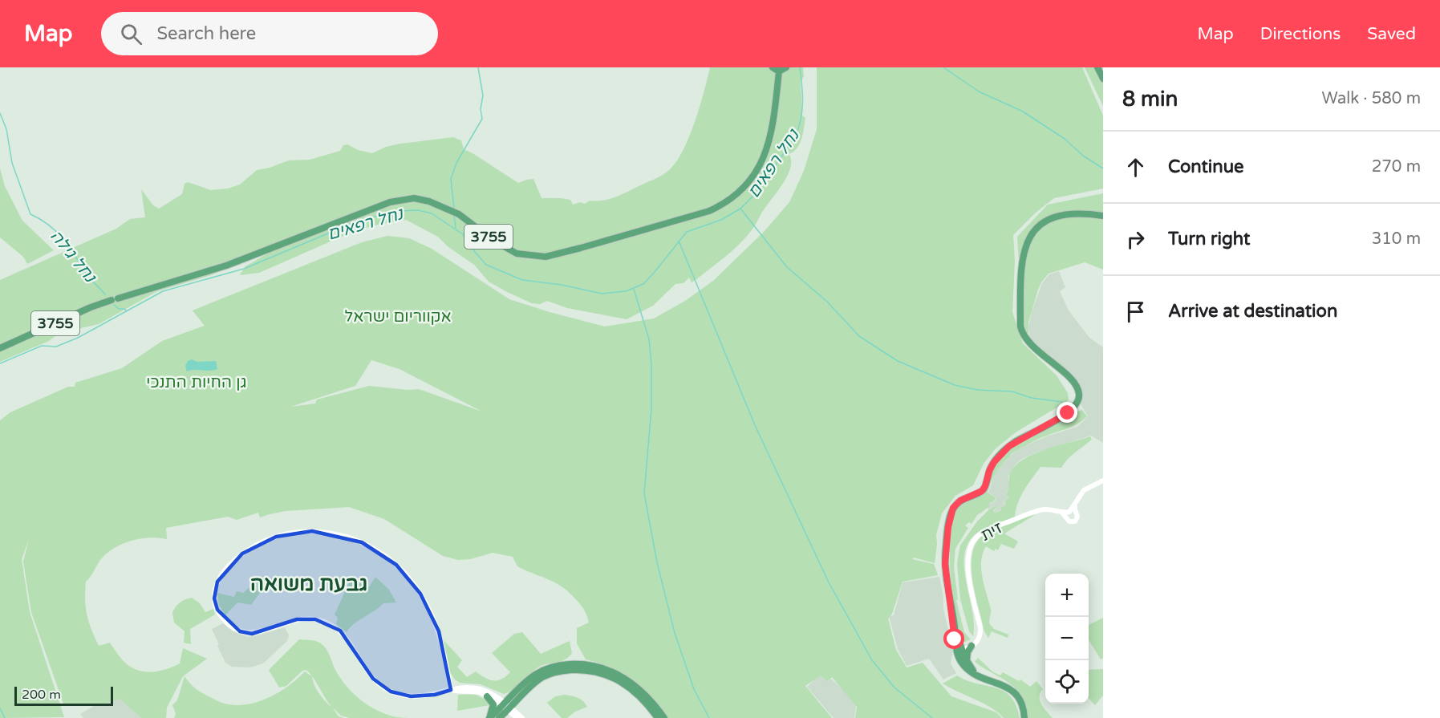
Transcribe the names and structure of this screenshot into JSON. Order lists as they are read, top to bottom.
{
  "streets": {
    "main road": ["3755"],
    "street": ["זית"]
  },
  "districts": ["גבעת משואה"],
  "water": ["נחל רפאים", "נחל גילה"],
  "parks": ["אקווריום ישראל", "גן החיות התנכי"],
  "scale_bar": "200 m",
  "page": {
    "header": "Map",
    "search": "Search here",
    "nav": ["Map", "Directions", "Saved"],
    "heading": ["8 min", "Walk · 580 m"],
    "list": [
      ["Continue", "270 m"],
      ["Turn right", "310 m"],
      "Arrive at destination"
    ],
    "map_buttons": ["+", "−"],
    "scale": "200 m"
  }
}
